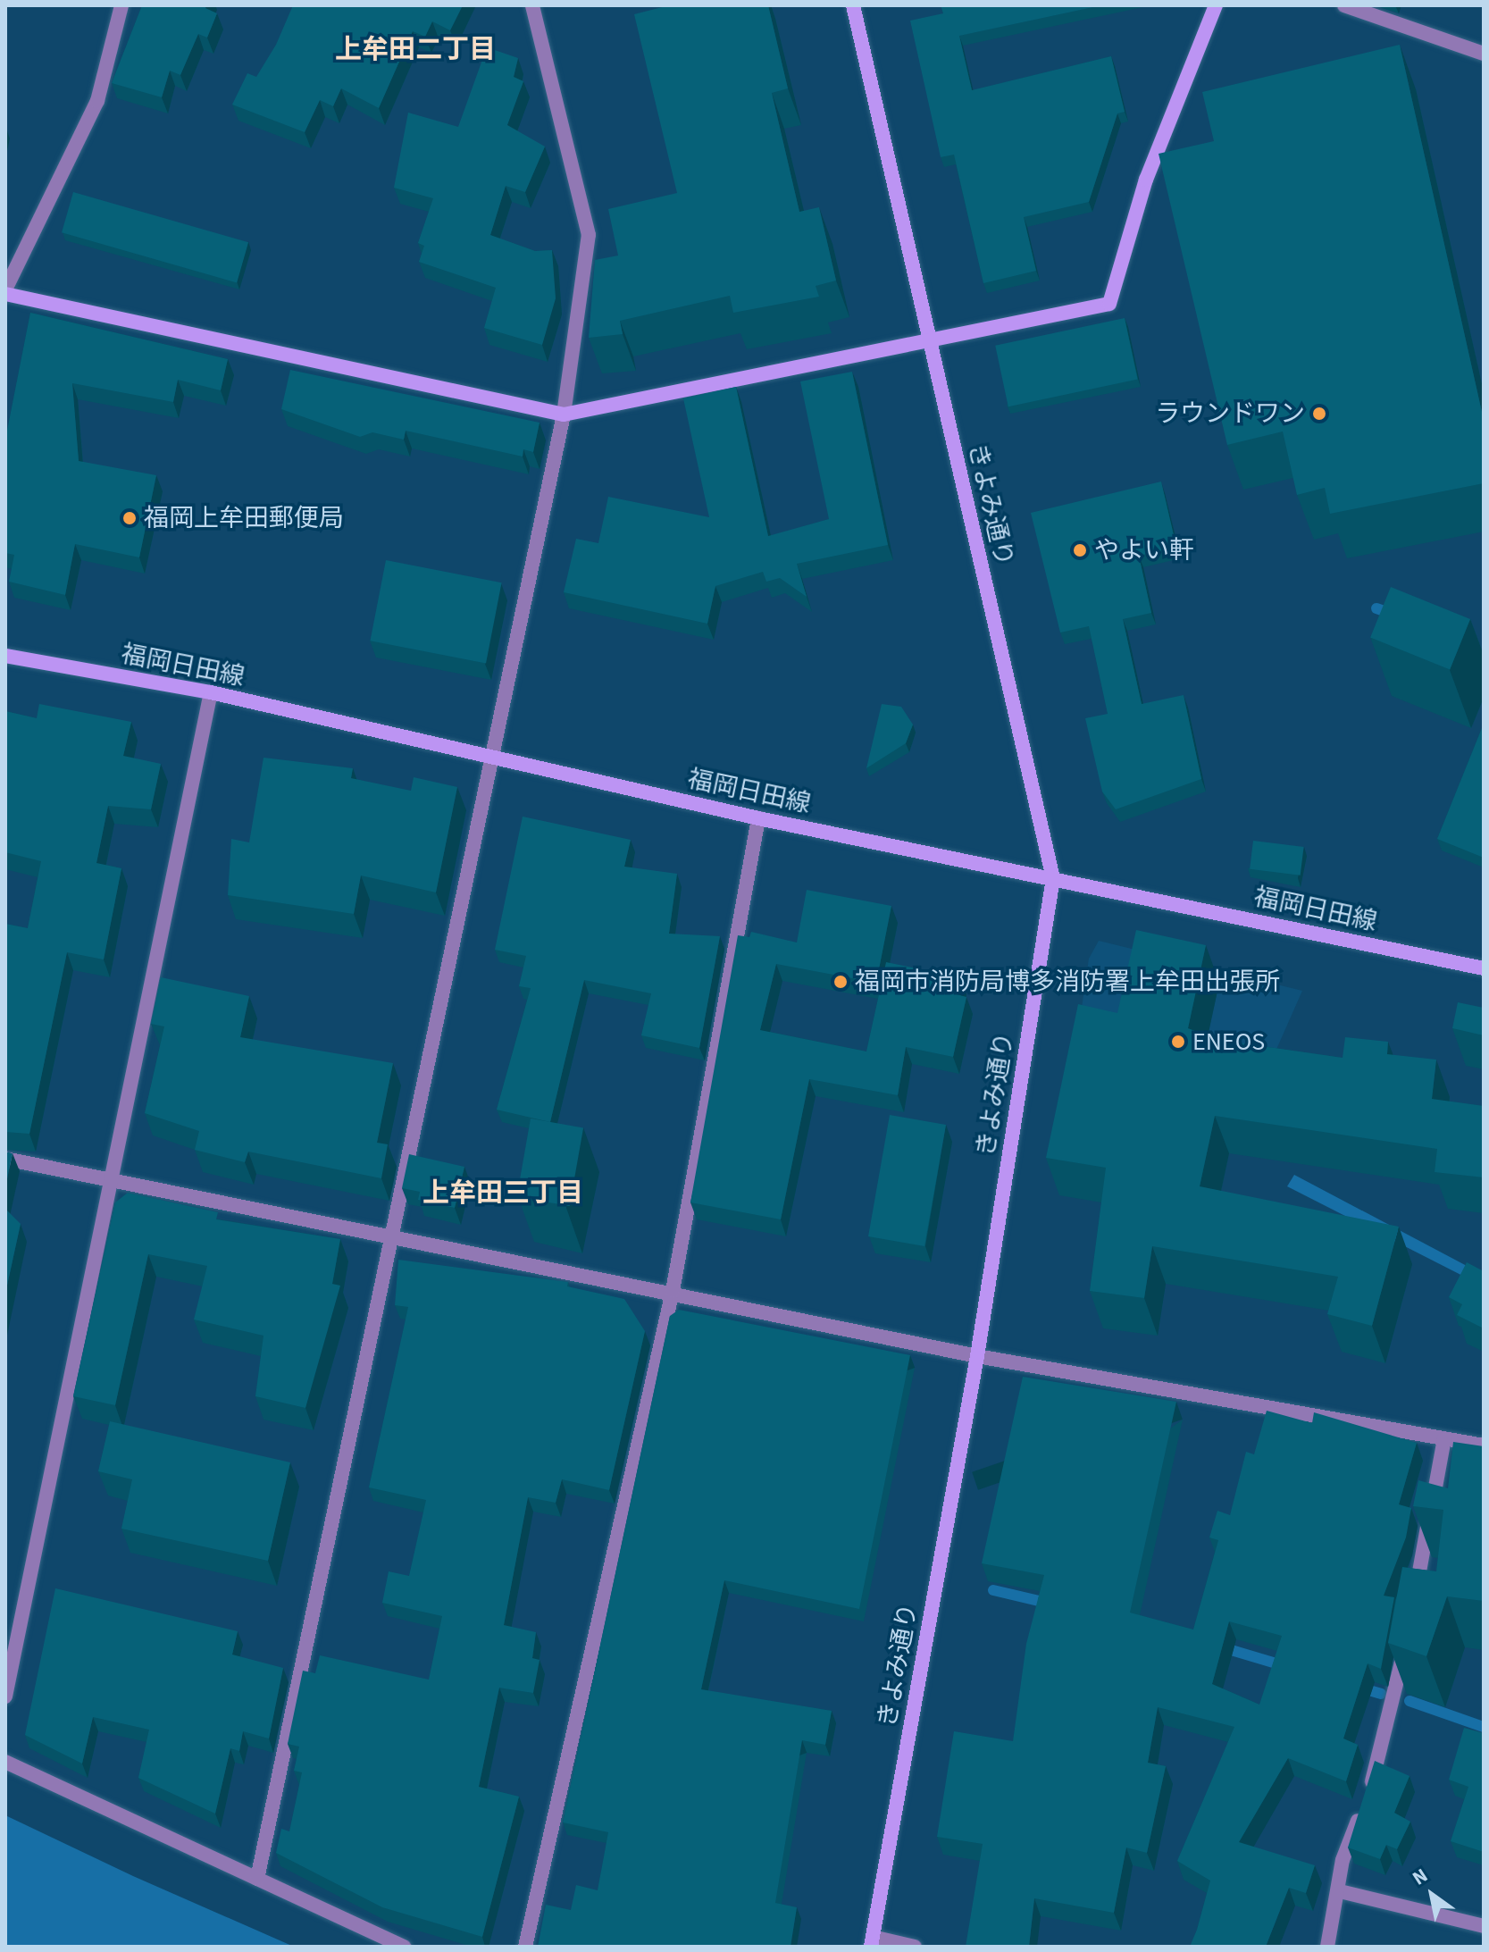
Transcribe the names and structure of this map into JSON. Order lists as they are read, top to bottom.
{
  "streets": {
    "street": ["きよみ通り", "福岡日田線"]
  },
  "crossings": [
    ["きよみ通り", "福岡日田線"]
  ],
  "districts": ["上牟田二丁目", "上牟田三丁目"],
  "places": [
    "ラウンドワン",
    "福岡上牟田郵便局",
    "やよい軒",
    "福岡市消防局博多消防署上牟田出張所",
    "ENEOS"
  ],
  "north": "top left"
}
